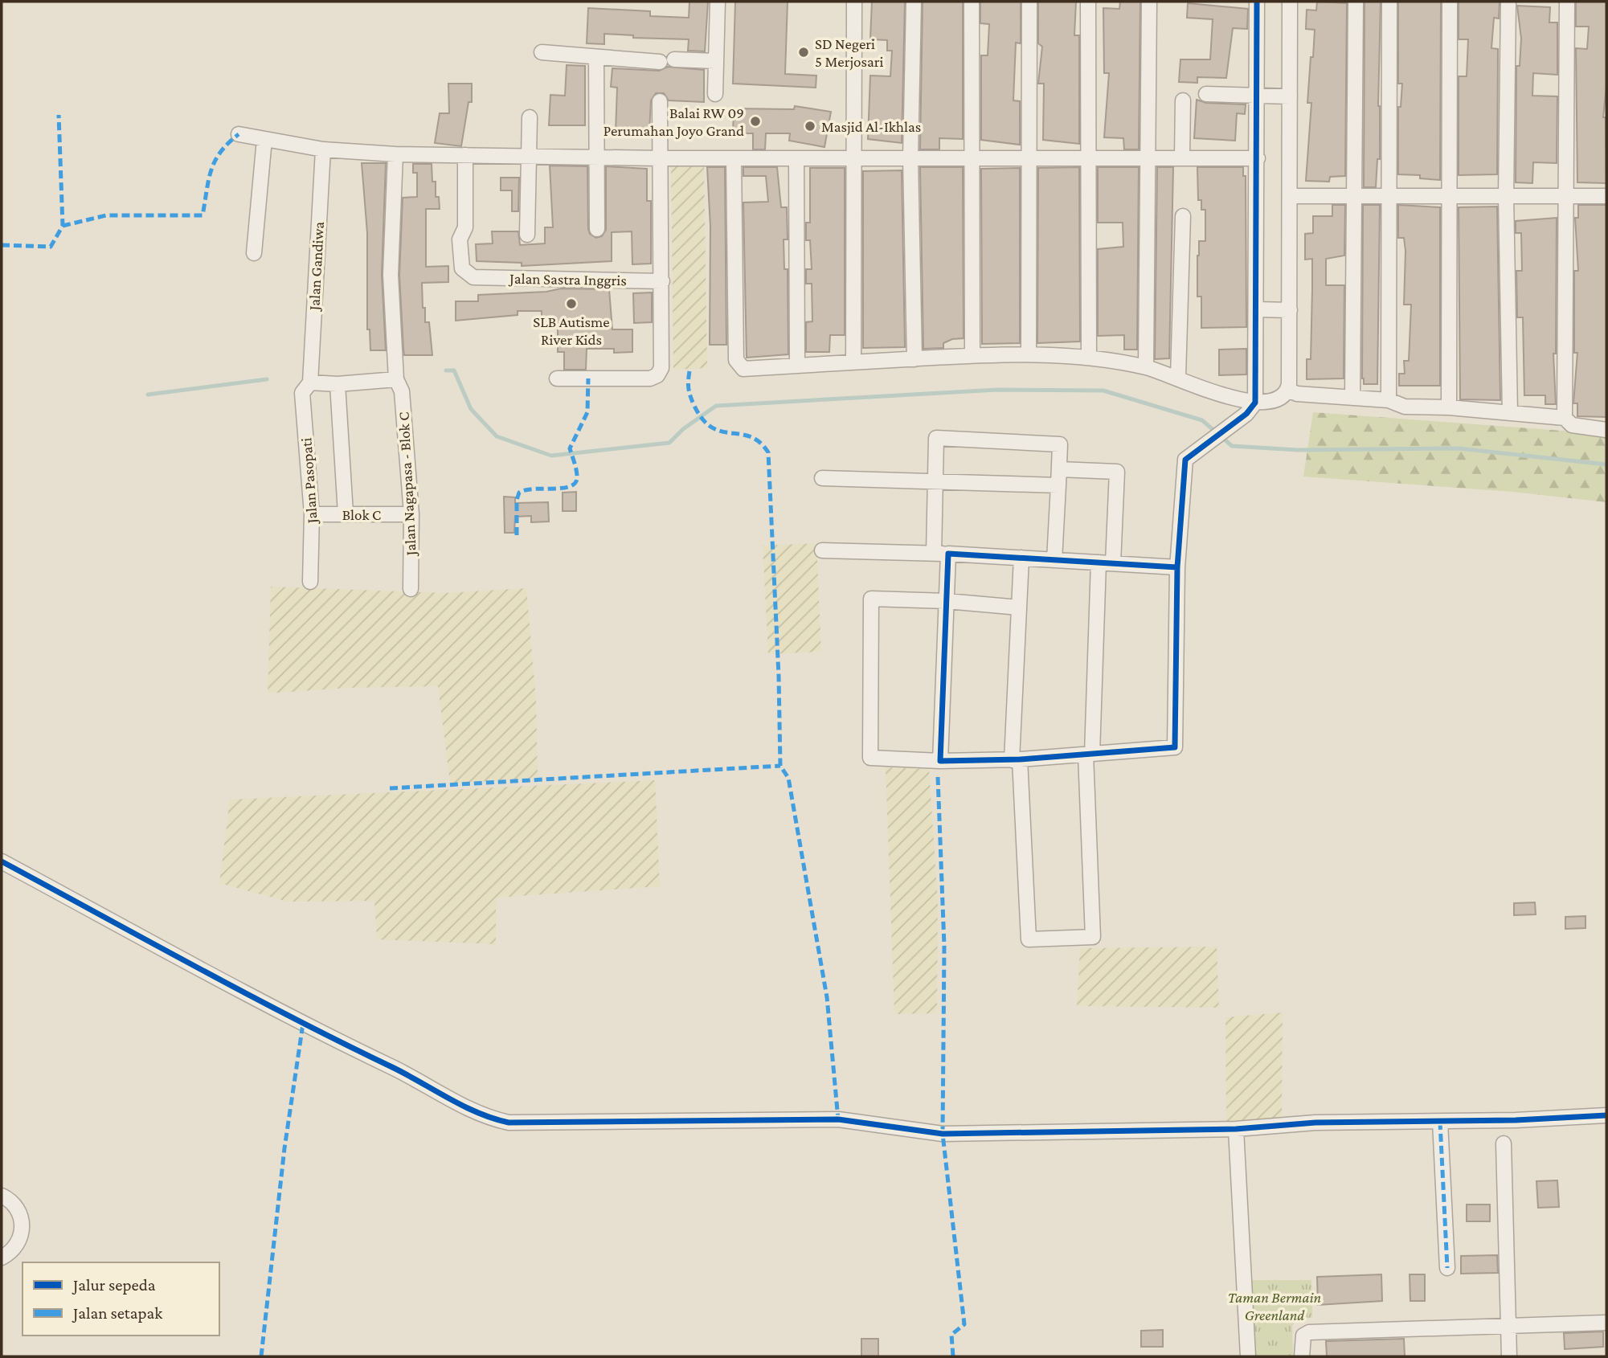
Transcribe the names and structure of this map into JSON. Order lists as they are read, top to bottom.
{
  "streets": {
    "street": [
      "Jalan Gandiwa",
      "Jalan Sastra Inggris",
      "Jalan Pasopati",
      "Jalan Nagapasa - Blok C",
      "Blok C"
    ]
  },
  "crossings": [
    ["Jalan Gandiwa", "Jalan Pasopati"],
    ["Jalan Pasopati", "Blok C"],
    ["Jalan Nagapasa - Blok C", "Blok C"]
  ],
  "parks": ["Taman Bermain Greenland"],
  "places": [
    "SD Negeri 5 Merjosari",
    "Balai RW 09 Perumahan Joyo Grand",
    "Masjid Al-Ikhlas",
    "SLB Autisme River Kids"
  ],
  "legend": ["Jalur sepeda", "Jalan setapak"]
}
